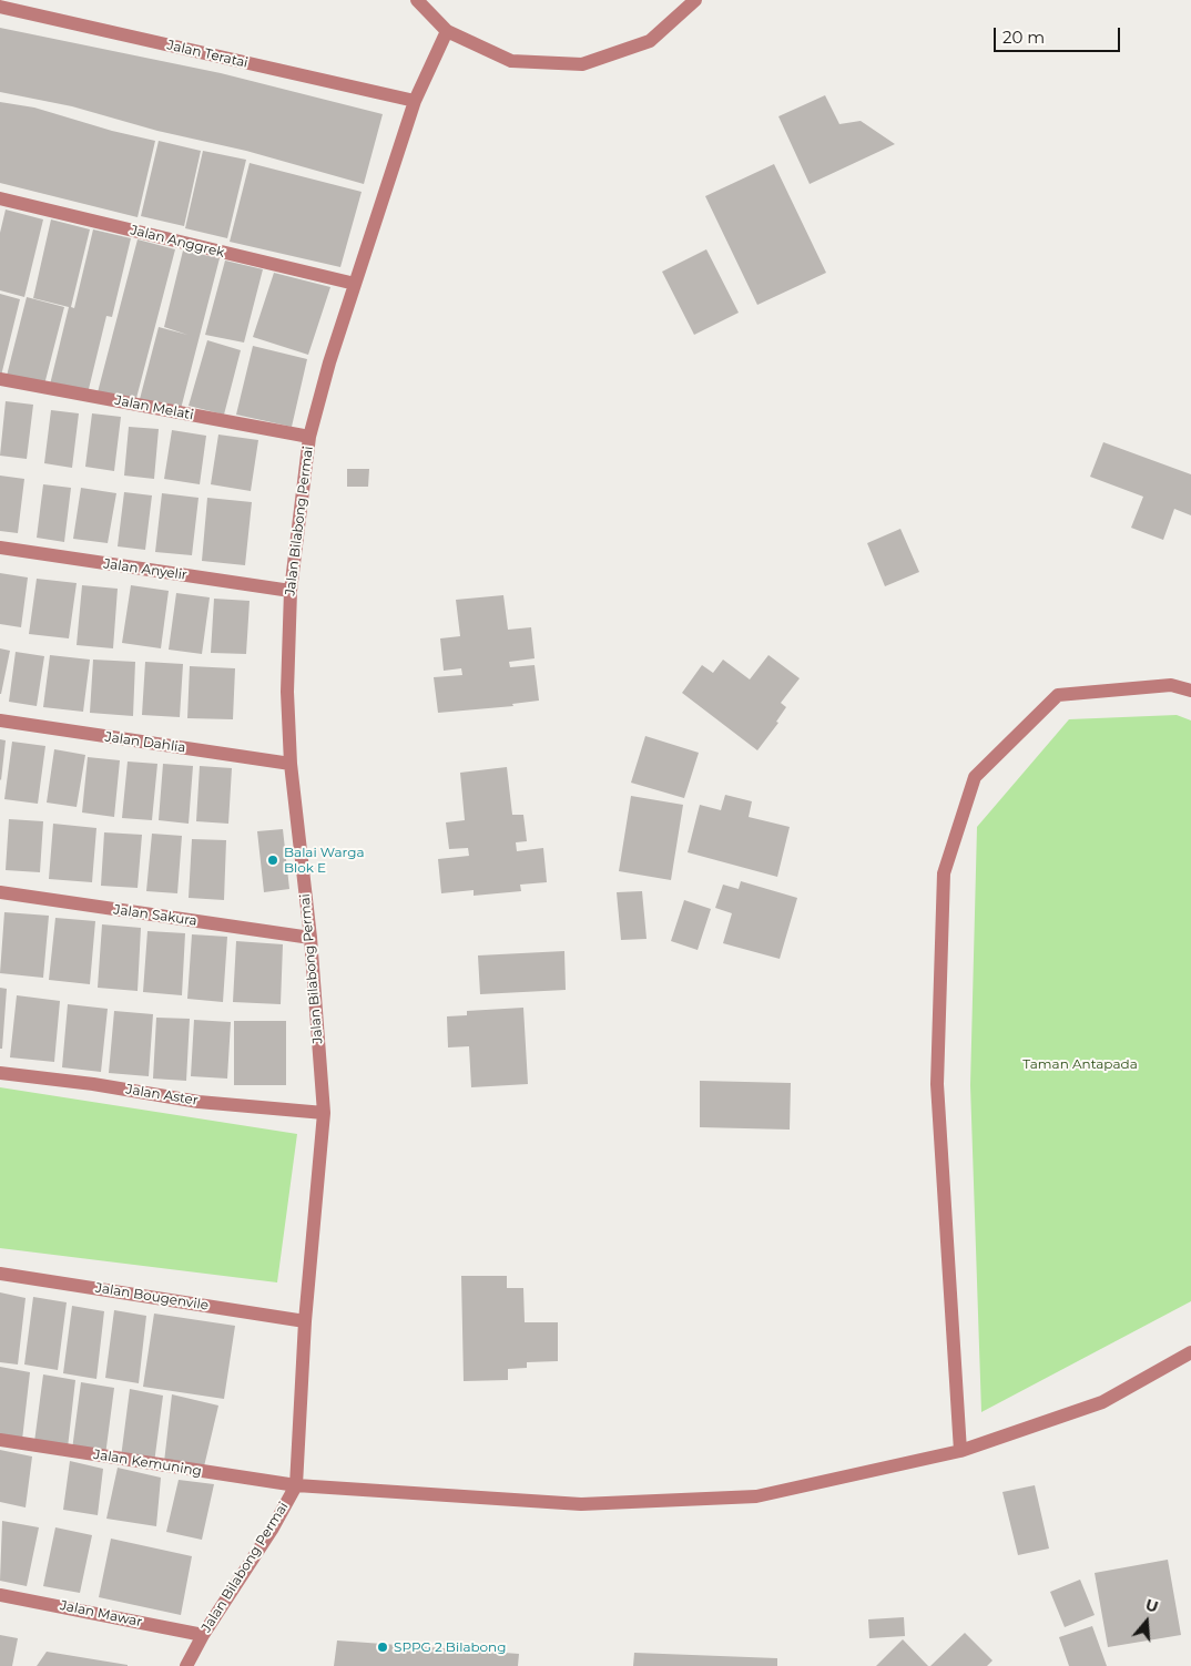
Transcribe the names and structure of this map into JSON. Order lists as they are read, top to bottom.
{
  "streets": {
    "street": [
      "Jalan Teratai",
      "Jalan Anggrek",
      "Jalan Melati",
      "Jalan Bilabong Permai",
      "Jalan Anyelir",
      "Jalan Dahlia",
      "Jalan Sakura",
      "Jalan Aster",
      "Jalan Bougenvile",
      "Jalan Kemuning",
      "Jalan Mawar"
    ]
  },
  "crossings": [
    ["Jalan Teratai", "Jalan Bilabong Permai"],
    ["Jalan Anggrek", "Jalan Bilabong Permai"],
    ["Jalan Melati", "Jalan Bilabong Permai"],
    ["Jalan Bilabong Permai", "Jalan Anyelir"],
    ["Jalan Bilabong Permai", "Jalan Dahlia"],
    ["Jalan Bilabong Permai", "Jalan Sakura"],
    ["Jalan Bilabong Permai", "Jalan Aster"],
    ["Jalan Bilabong Permai", "Jalan Bougenvile"],
    ["Jalan Bilabong Permai", "Jalan Kemuning"],
    ["Jalan Bilabong Permai", "Jalan Mawar"]
  ],
  "parks": ["Taman Antapada"],
  "places": ["Balai Warga Blok E", "SPPG 2 Bilabong"],
  "scale_bar": "20 m",
  "north": "top"
}
